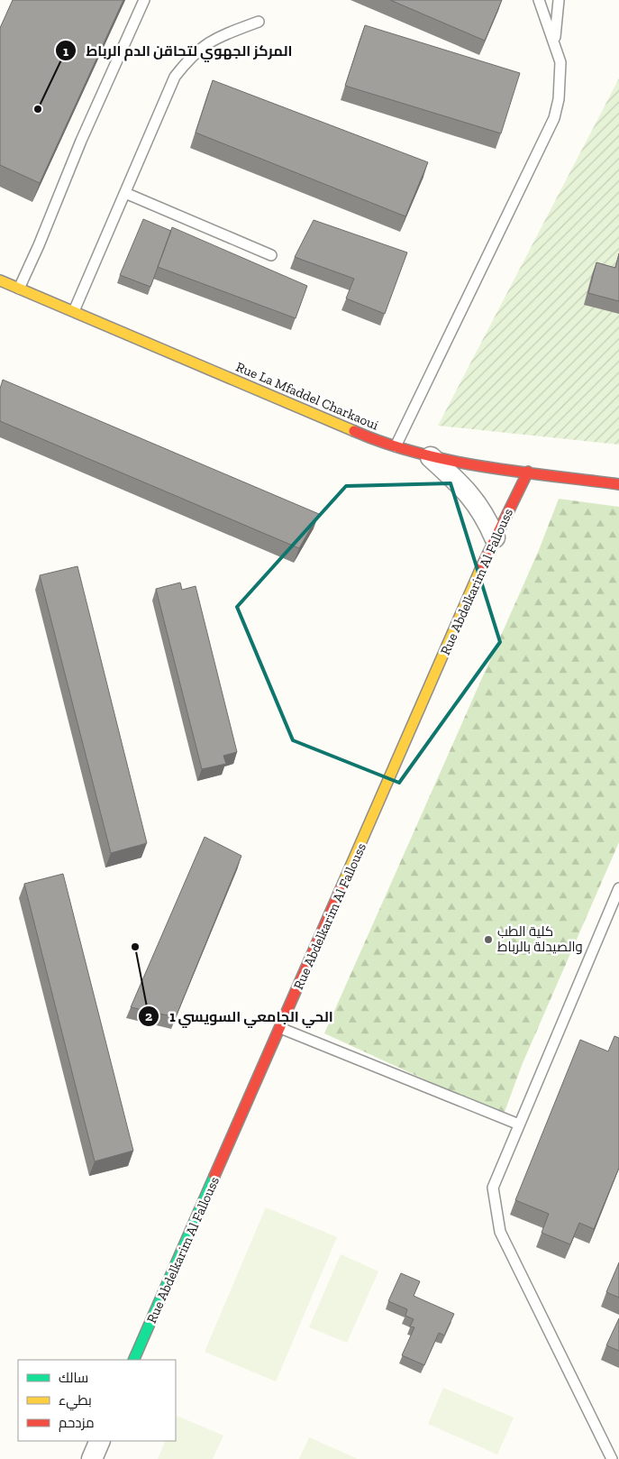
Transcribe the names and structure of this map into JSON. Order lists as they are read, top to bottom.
{
  "streets": {
    "street": ["Rue La Mfaddel Charkaoui", "Rue Abdelkarim Al Fallouss"]
  },
  "crossings": [
    ["Rue La Mfaddel Charkaoui", "Rue Abdelkarim Al Fallouss"]
  ],
  "places": ["المركز الجهوي لتحاقن الدم الرباط", "كلية الطب والصيدلة بالرباط", "الحي الجامعي السويسي 1"],
  "legend": ["سالك", "بطيء", "مزدحم"]
}
